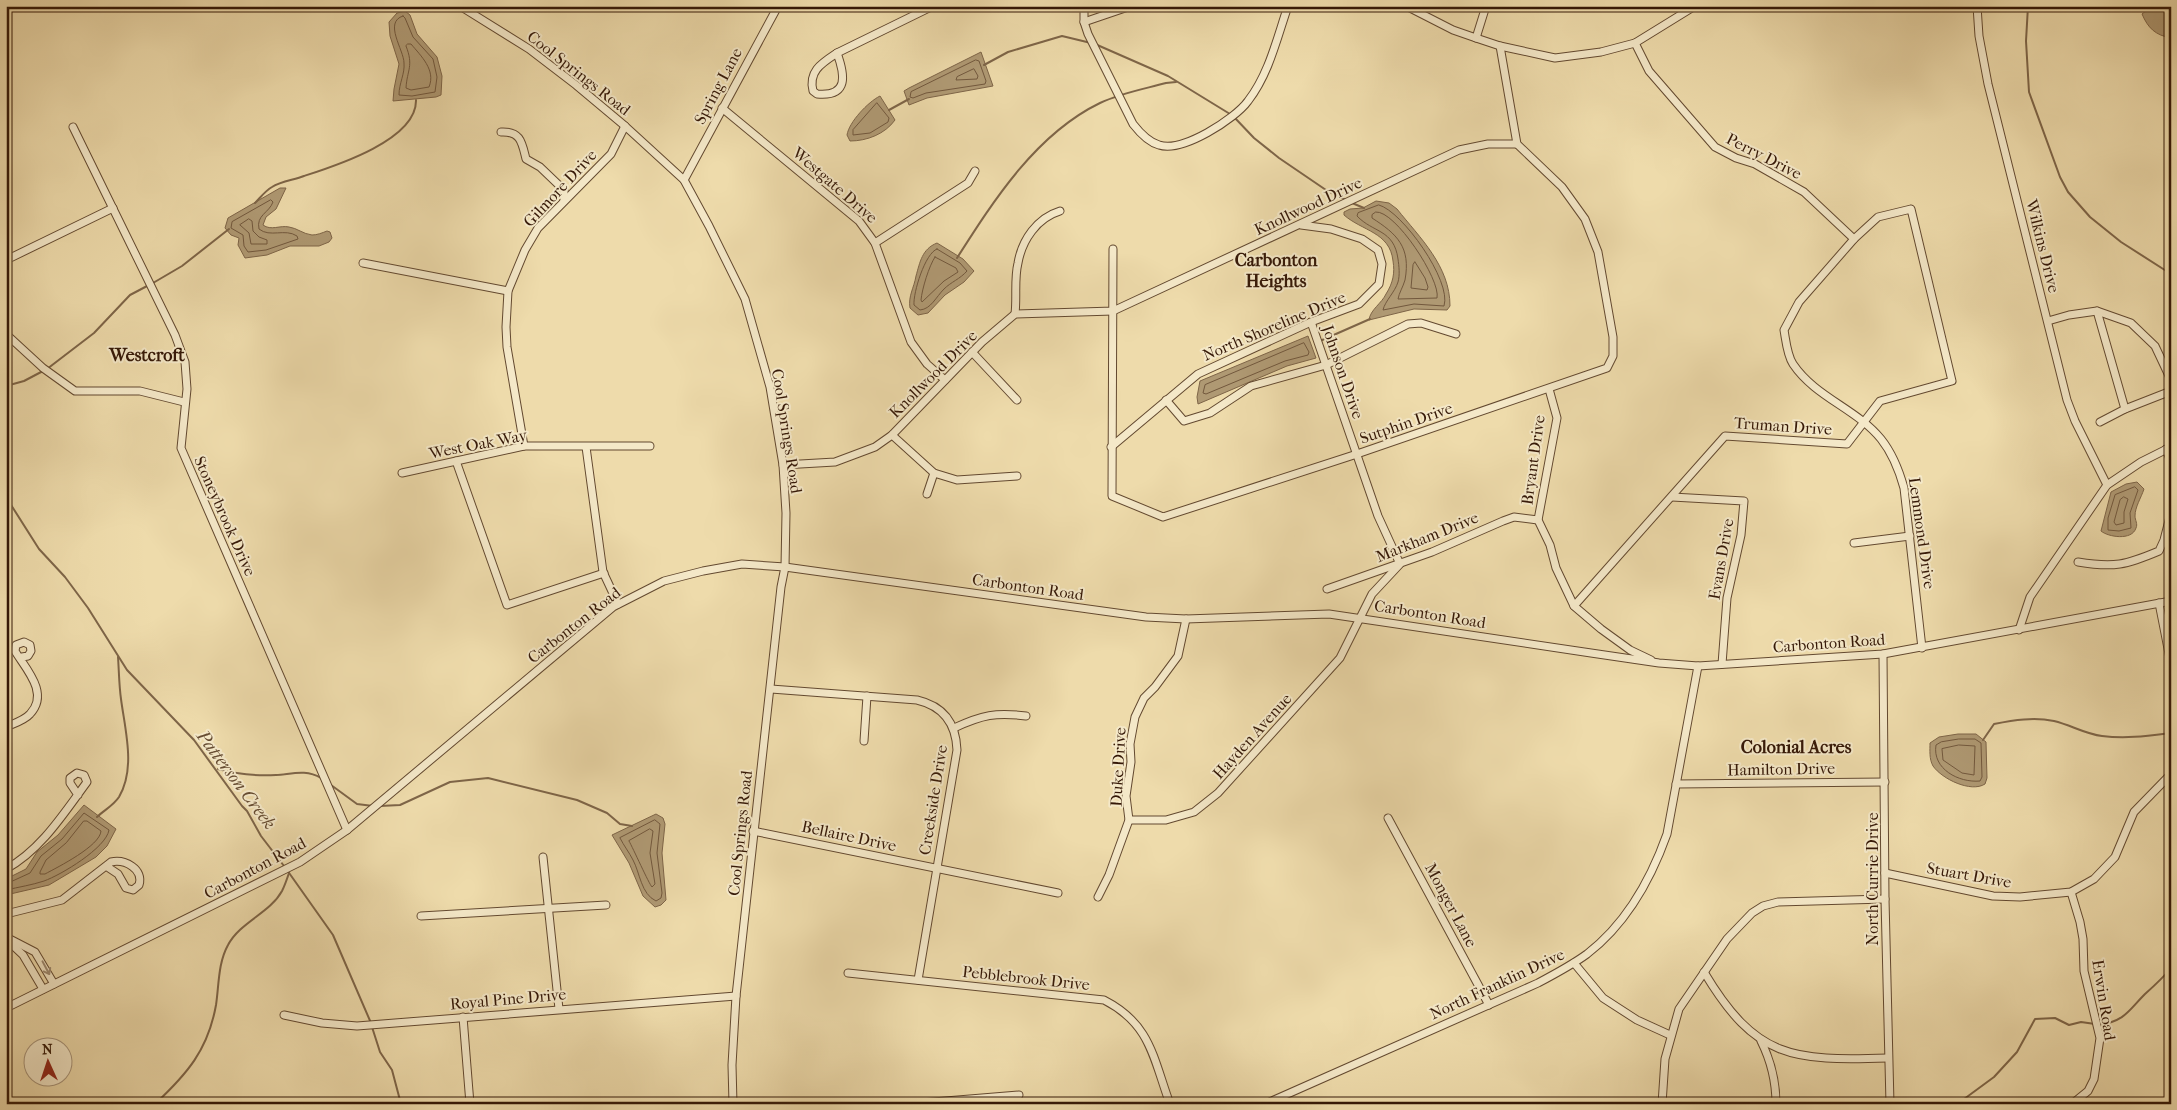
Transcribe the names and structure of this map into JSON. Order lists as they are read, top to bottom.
{
  "streets": {
    "street": [
      "Cool Springs Road",
      "Spring Lane",
      "Perry Drive",
      "Westgate Drive",
      "Gilmore Drive",
      "Knollwood Drive",
      "Wilkins Drive",
      "North Shoreline Drive",
      "Johnson Drive",
      "Sutphin Drive",
      "Truman Drive",
      "West Oak Way",
      "Bryant Drive",
      "Stoneybrook Drive",
      "Lemmond Drive",
      "Markham Drive",
      "Evans Drive",
      "Carbonton Road",
      "Hayden Avenue",
      "Duke Drive",
      "Hamilton Drive",
      "Creekside Drive",
      "Bellaire Drive",
      "Stuart Drive",
      "North Currie Drive",
      "Monger Lane",
      "Pebblebrook Drive",
      "North Franklin Drive",
      "Royal Pine Drive",
      "Erwin Road"
    ]
  },
  "crossings": [
    ["Cool Springs Road", "Spring Lane"],
    ["Cool Springs Road", "Gilmore Drive"],
    ["Cool Springs Road", "Knollwood Drive"],
    ["Cool Springs Road", "Carbonton Road"],
    ["Cool Springs Road", "Creekside Drive"],
    ["Cool Springs Road", "Bellaire Drive"],
    ["Cool Springs Road", "Royal Pine Drive"],
    ["Spring Lane", "Westgate Drive"],
    ["Perry Drive", "Lemmond Drive"],
    ["Westgate Drive", "Knollwood Drive"],
    ["Gilmore Drive", "West Oak Way"],
    ["Knollwood Drive", "North Shoreline Drive"],
    ["Knollwood Drive", "Sutphin Drive"],
    ["North Shoreline Drive", "Johnson Drive"],
    ["North Shoreline Drive", "Sutphin Drive"],
    ["Johnson Drive", "Sutphin Drive"],
    ["Johnson Drive", "Markham Drive"],
    ["Sutphin Drive", "Bryant Drive"],
    ["Truman Drive", "Bryant Drive"],
    ["Truman Drive", "Lemmond Drive"],
    ["Truman Drive", "Evans Drive"],
    ["Bryant Drive", "Markham Drive"],
    ["Bryant Drive", "Carbonton Road"],
    ["Stoneybrook Drive", "Carbonton Road"],
    ["Lemmond Drive", "Carbonton Road"],
    ["Evans Drive", "Carbonton Road"],
    ["Carbonton Road", "Hayden Avenue"],
    ["Carbonton Road", "Duke Drive"],
    ["Carbonton Road", "North Currie Drive"],
    ["Carbonton Road", "North Franklin Drive"],
    ["Hayden Avenue", "Duke Drive"],
    ["Hamilton Drive", "North Currie Drive"],
    ["Hamilton Drive", "North Franklin Drive"],
    ["Creekside Drive", "Bellaire Drive"],
    ["Creekside Drive", "Pebblebrook Drive"],
    ["Stuart Drive", "North Currie Drive"],
    ["Stuart Drive", "Erwin Road"],
    ["Monger Lane", "North Franklin Drive"]
  ],
  "districts": ["Carbonton Heights", "Westcroft", "Colonial Acres"],
  "water": ["Patterson Creek"],
  "north": "top"
}
